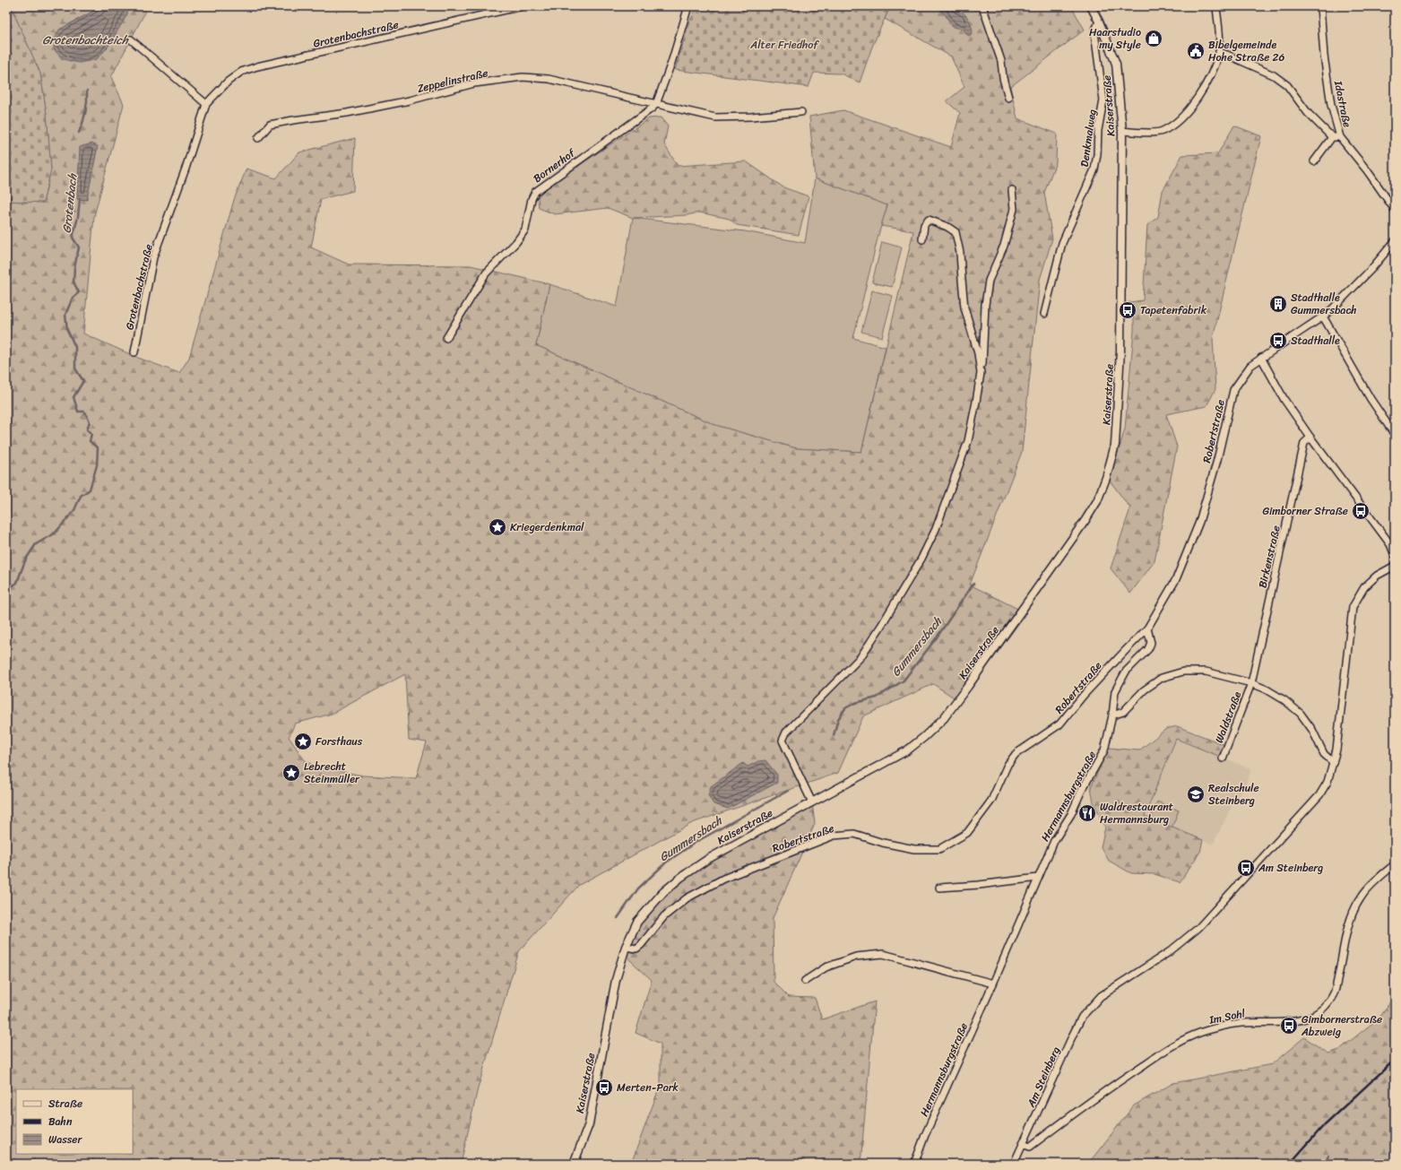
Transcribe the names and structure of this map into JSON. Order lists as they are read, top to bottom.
{
  "streets": {
    "street": [
      "Grotenbachstraße",
      "Zeppelinstraße",
      "Idastraße",
      "Kaiserstraße",
      "Denkmalweg",
      "Bornerhof",
      "Robertstraße",
      "Birkenstraße",
      "Waldstraße",
      "Hermannsburgstraße",
      "Im Sohl",
      "Am Steinberg"
    ]
  },
  "crossings": [
    ["Zeppelinstraße", "Bornerhof"],
    ["Kaiserstraße", "Denkmalweg"],
    ["Kaiserstraße", "Robertstraße"],
    ["Robertstraße", "Hermannsburgstraße"],
    ["Birkenstraße", "Waldstraße"],
    ["Waldstraße", "Hermannsburgstraße"],
    ["Waldstraße", "Am Steinberg"],
    ["Im Sohl", "Am Steinberg"]
  ],
  "water": ["Grotenbachteich", "Grotenbach", "Gummersbach"],
  "parks": ["Alter Friedhof"],
  "places": {
    "shop": ["Haarstudio my Style"],
    "public building": ["Bibelgemeinde Hohe Straße 26"],
    "building": ["Stadthalle Gummersbach"],
    "bus stop": [
      "Tapetenfabrik",
      "Stadthalle",
      "Gimborner Straße",
      "Am Steinberg",
      "Gimbornerstraße Abzweig",
      "Merten-Park"
    ],
    "place": ["Kriegerdenkmal", "Forsthaus", "Lebrecht Steinmüller"],
    "school or university": ["Realschule Steinberg"],
    "restaurant": ["Waldrestaurant Hermannsburg"]
  },
  "legend": ["Straße", "Bahn", "Wasser"]
}
